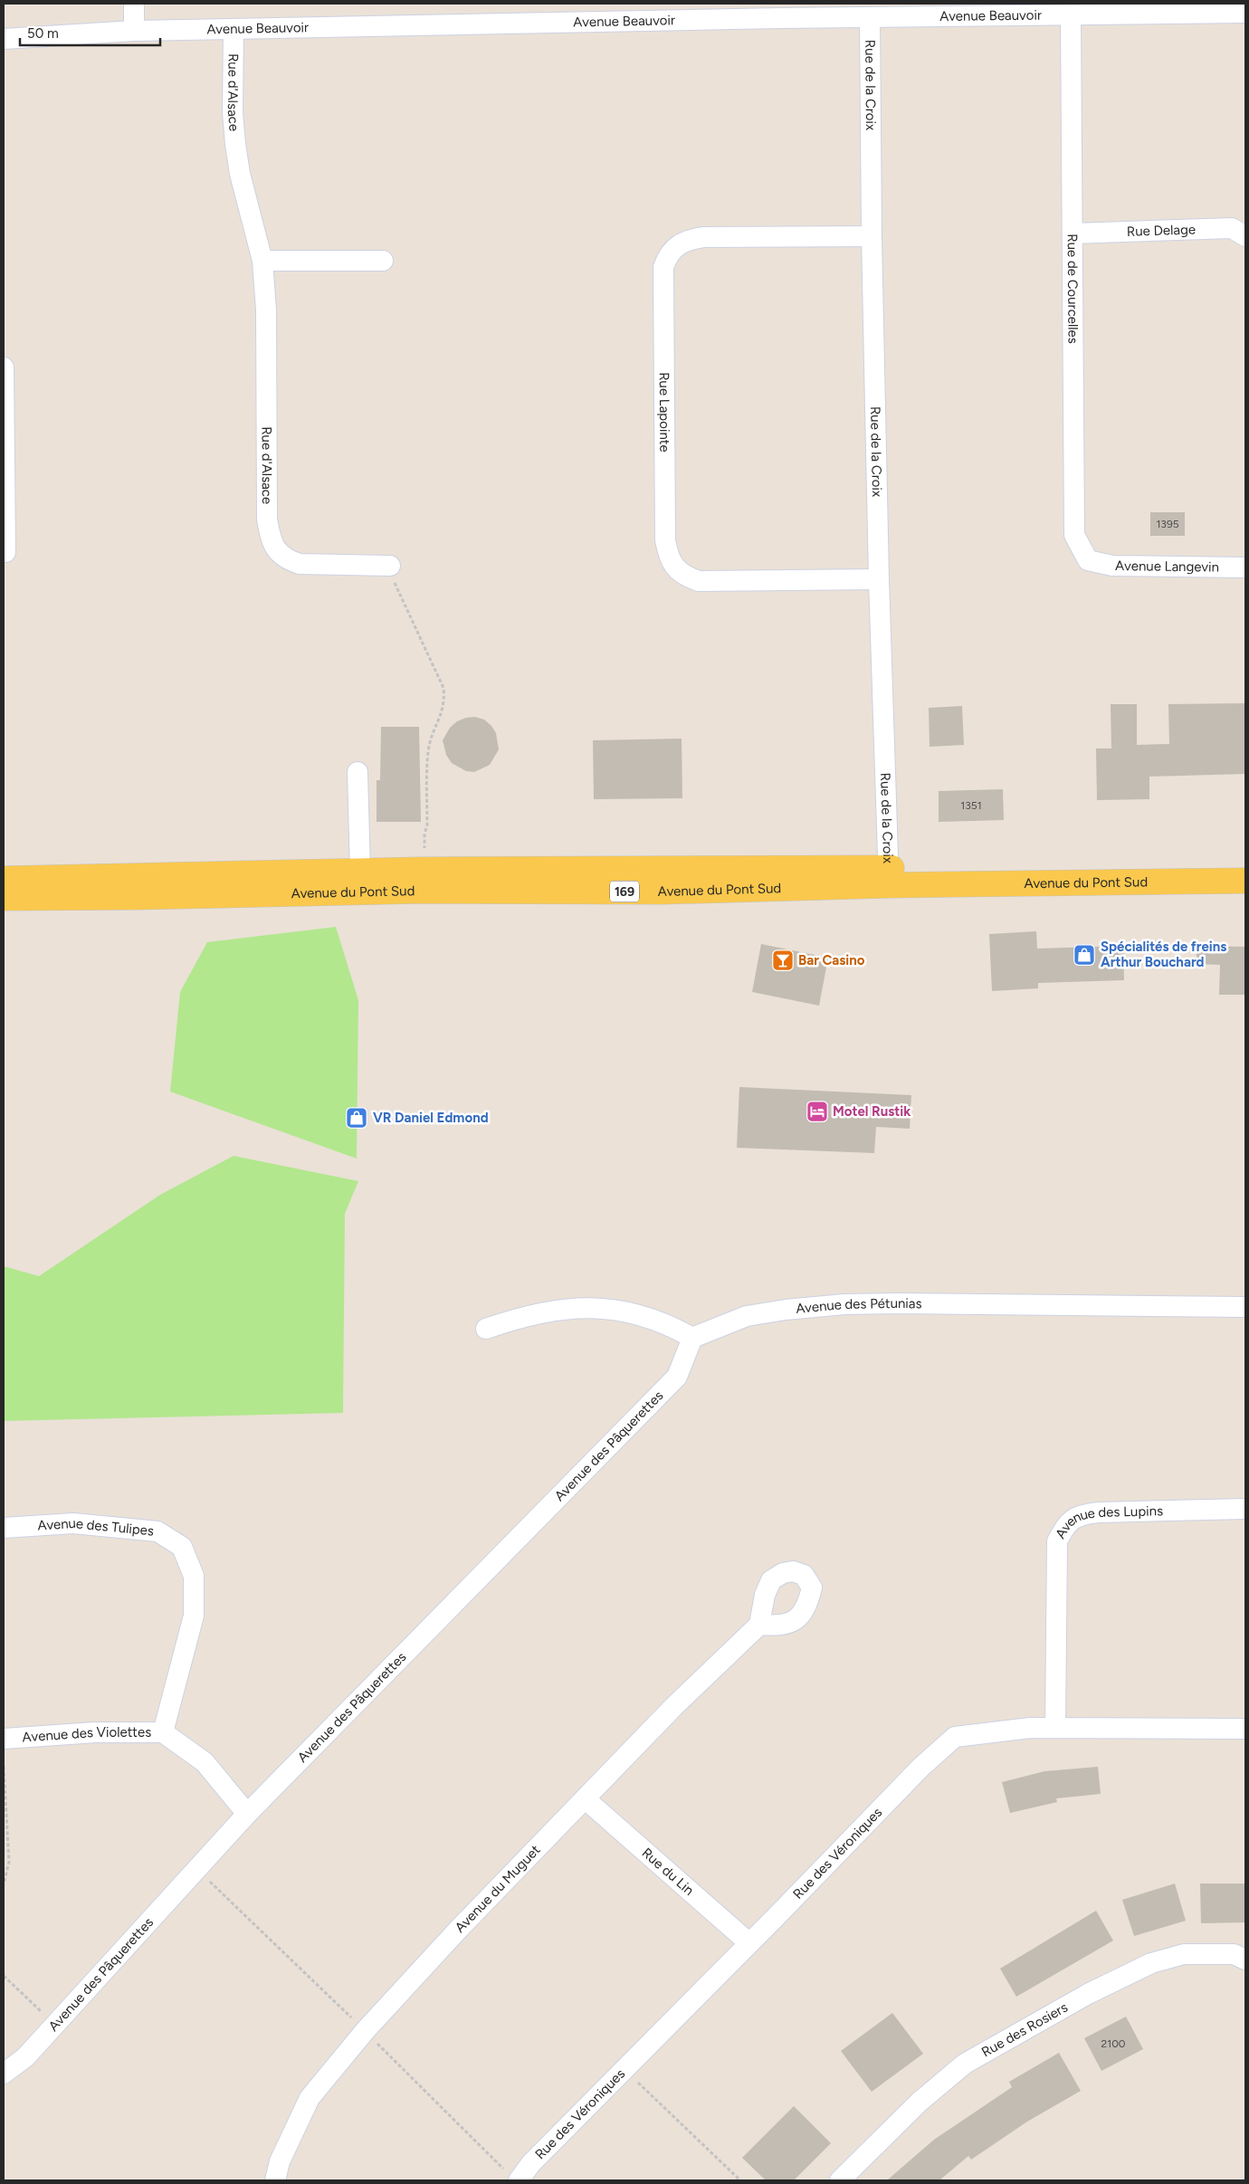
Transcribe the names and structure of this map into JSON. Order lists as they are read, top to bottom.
{
  "streets": {
    "main road": ["Avenue du Pont Sud", "169"],
    "street": [
      "Avenue Beauvoir",
      "Rue de la Croix",
      "Rue d'Alsace",
      "Rue Delage",
      "Rue de Courcelles",
      "Rue Lapointe",
      "Avenue Langevin",
      "Avenue des Pétunias",
      "Avenue des Pâquerettes",
      "Avenue des Lupins",
      "Avenue des Tulipes",
      "Avenue des Violettes",
      "Rue des Véroniques",
      "Rue du Lin",
      "Avenue du Muguet",
      "Rue des Rosiers"
    ]
  },
  "crossings": [
    ["Avenue Beauvoir", "Rue de la Croix"],
    ["Avenue Beauvoir", "Rue d'Alsace"],
    ["Avenue Beauvoir", "Rue de Courcelles"],
    ["Rue de la Croix", "Rue Lapointe"],
    ["Rue de la Croix", "Avenue du Pont Sud"],
    ["Rue Delage", "Rue de Courcelles"],
    ["Rue de Courcelles", "Avenue Langevin"],
    ["Avenue des Pétunias", "Avenue des Pâquerettes"],
    ["Avenue des Pâquerettes", "Avenue des Violettes"],
    ["Avenue des Lupins", "Rue des Véroniques"],
    ["Avenue des Tulipes", "Avenue des Violettes"],
    ["Rue des Véroniques", "Rue du Lin"],
    ["Rue du Lin", "Avenue du Muguet"]
  ],
  "places": {
    "shop": ["Spécialités de freins Arthur Bouchard", "VR Daniel Edmond"],
    "bar": ["Bar Casino"],
    "hotel": ["Motel Rustik"]
  },
  "house_numbers": ["1395", "1351", "2100"],
  "scale_bar": "50 m"
}
